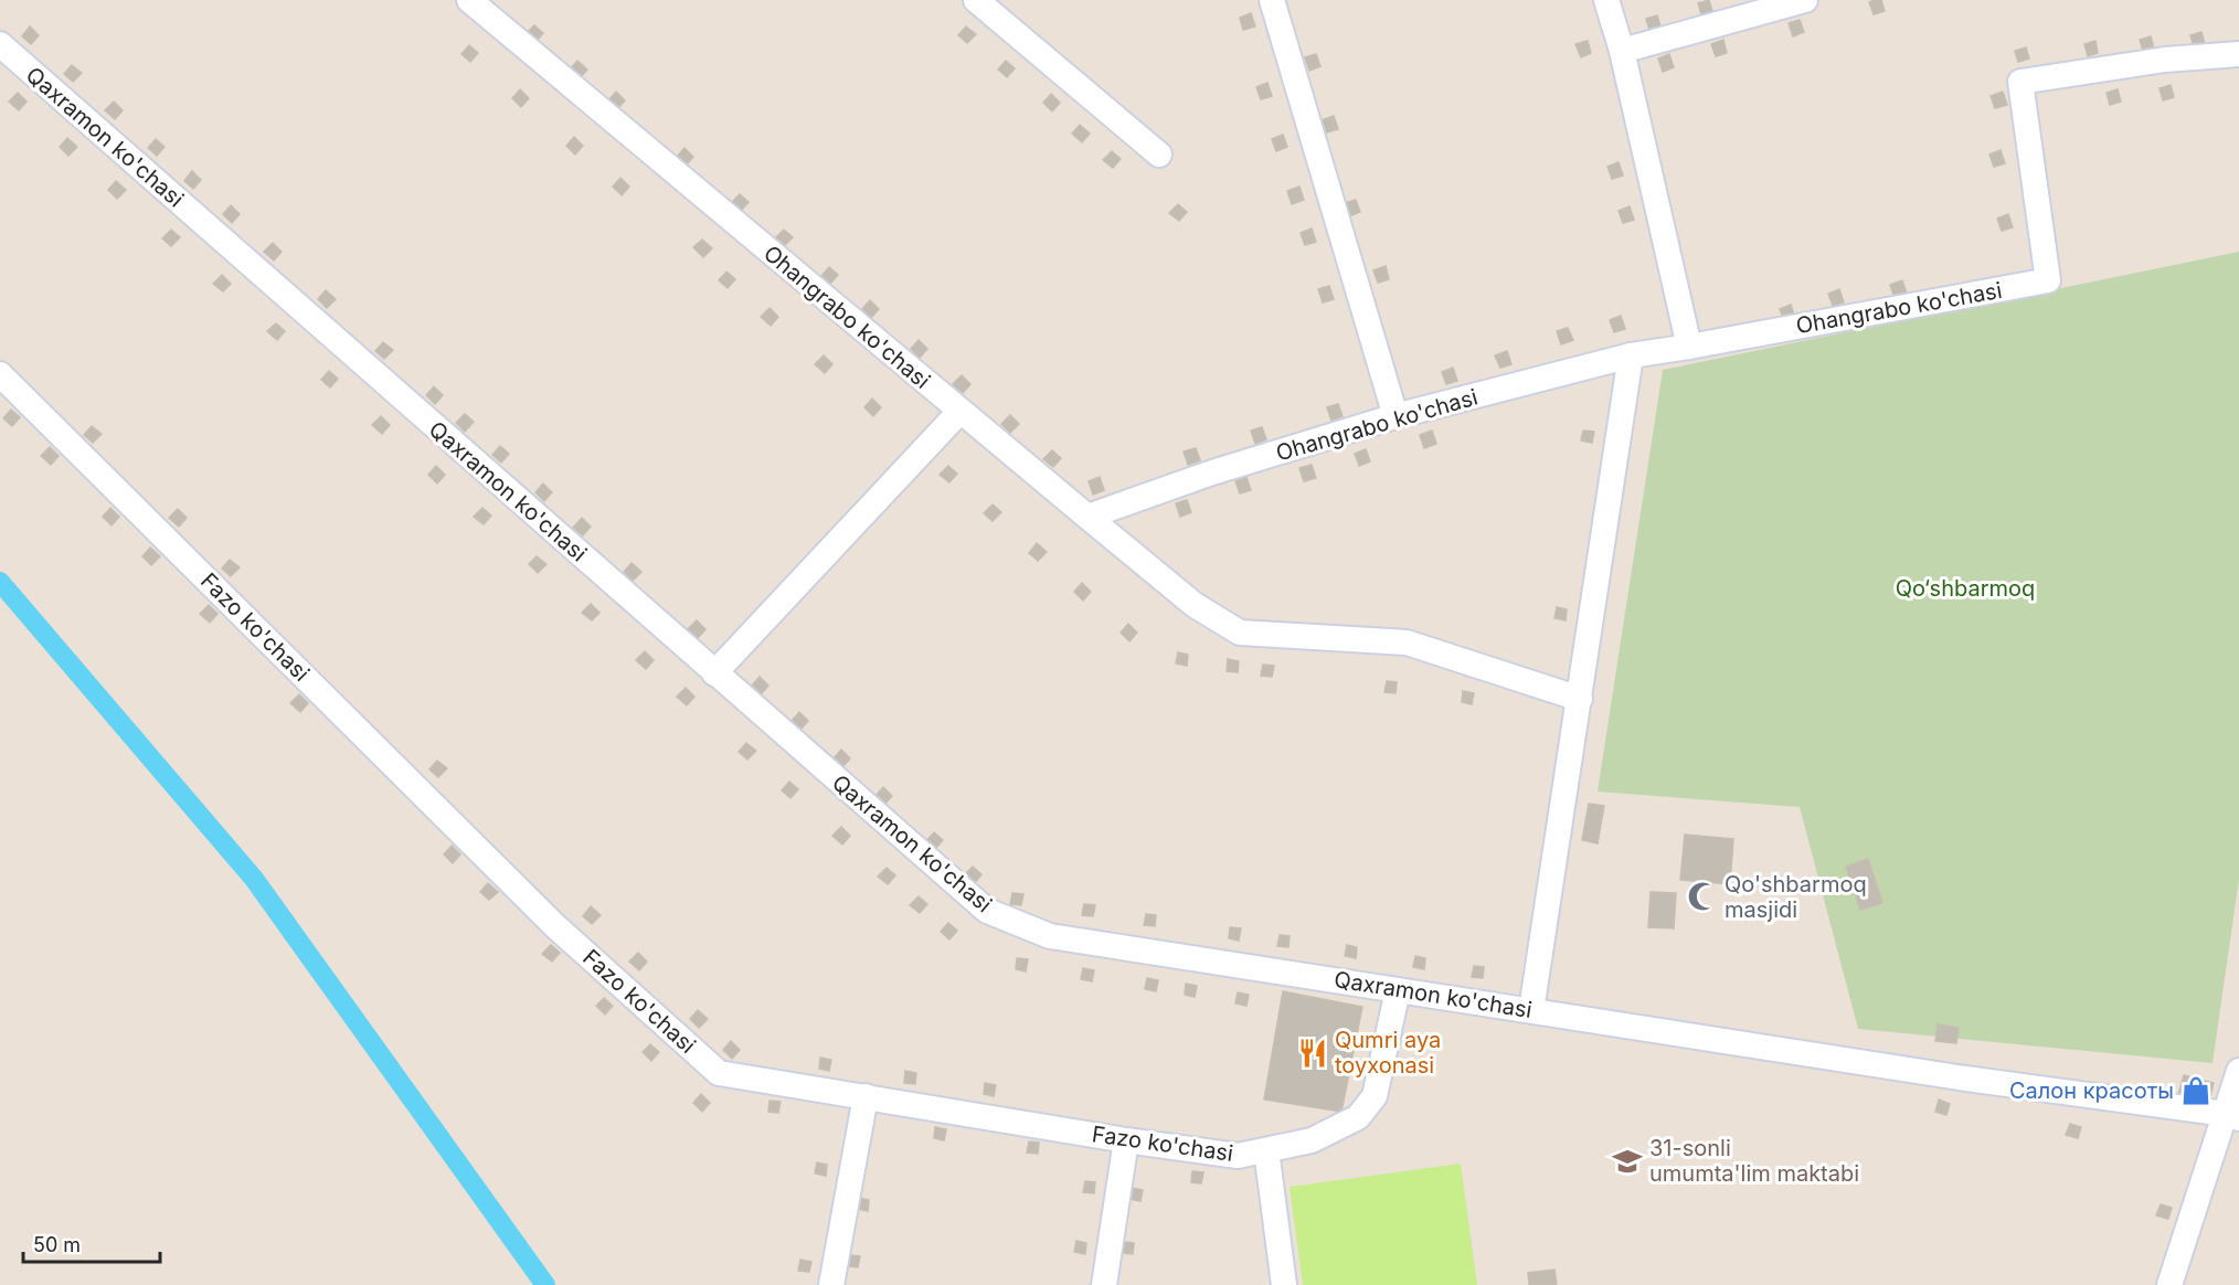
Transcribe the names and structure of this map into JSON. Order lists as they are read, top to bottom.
{
  "streets": {
    "street": ["Qaxramon ko'chasi", "Ohangrabo ko'chasi", "Fazo ko'chasi"]
  },
  "crossings": [
    ["Qaxramon ko'chasi", "Fazo ko'chasi"]
  ],
  "parks": ["Qo‘shbarmoq"],
  "places": {
    "mosque": ["Qo'shbarmoq masjidi"],
    "restaurant": ["Qumri aya toyxonasi"],
    "shop": ["Салон красоты"],
    "school or university": ["31-sonli umumta'lim maktabi"]
  },
  "scale_bar": "50 m"
}
